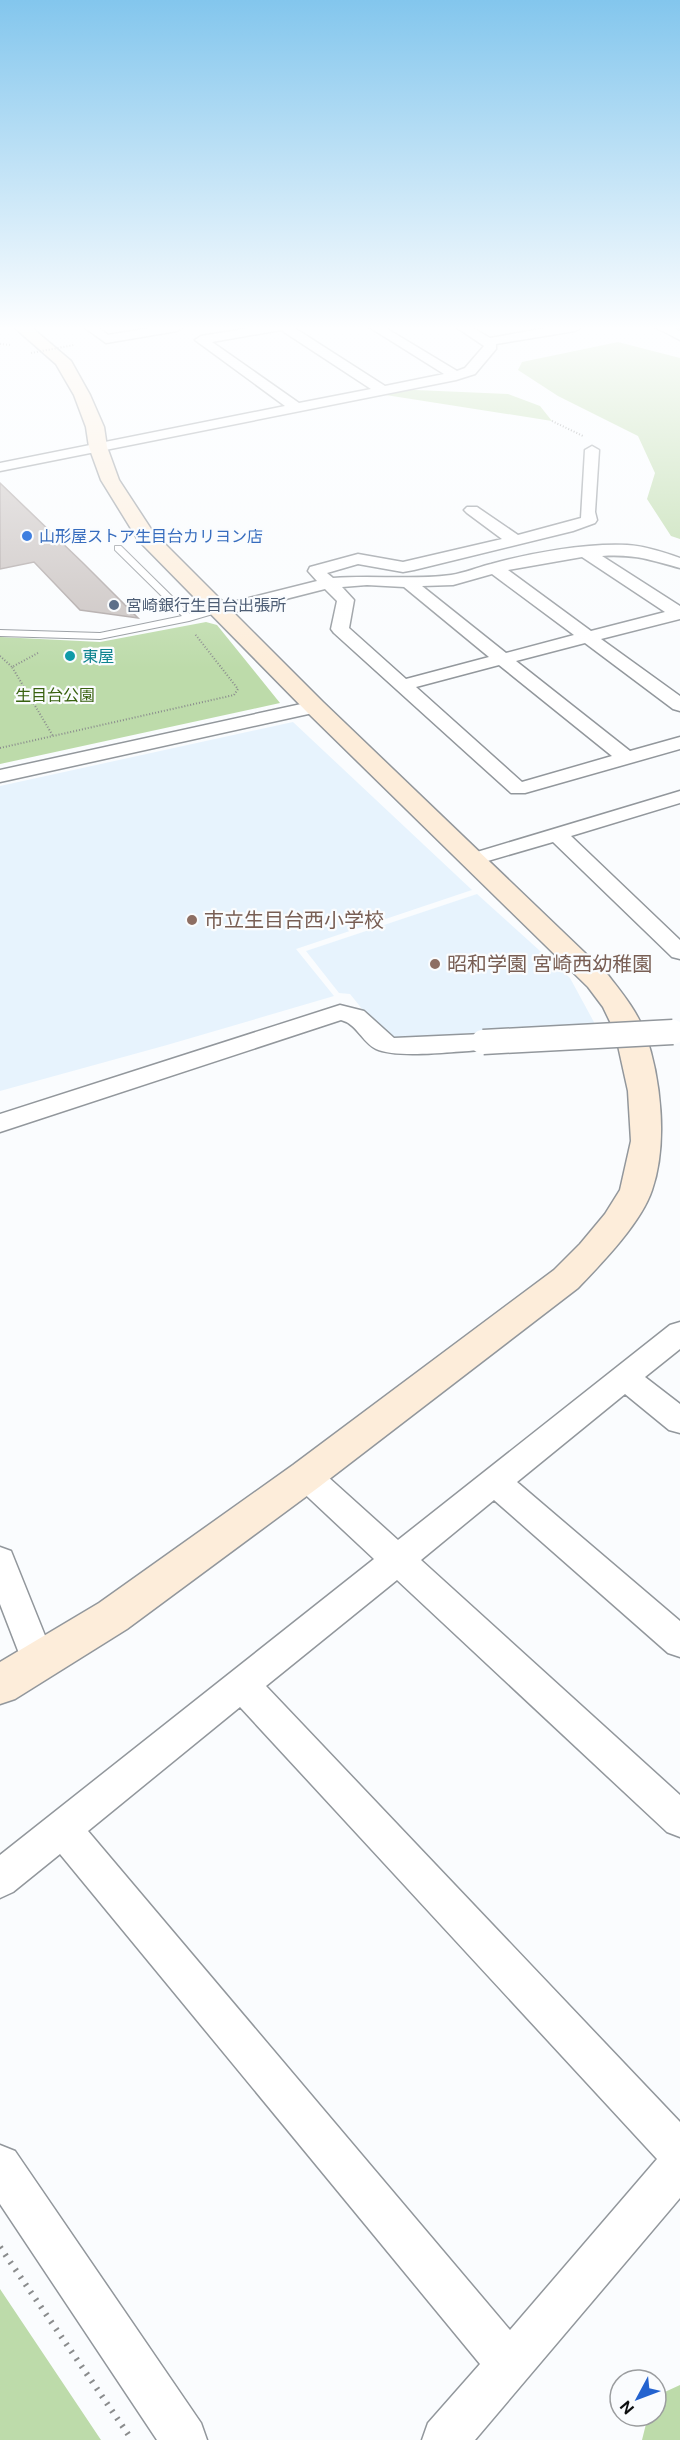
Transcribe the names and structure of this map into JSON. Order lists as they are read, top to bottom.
{
  "parks": ["生目台公園"],
  "places": [
    "山形屋ストア生目台カリヨン店",
    "宮崎銀行生目台出張所",
    "東屋",
    "市立生目台西小学校",
    "昭和学園 宮崎西幼稚園"
  ],
  "north": "bottom left"
}
